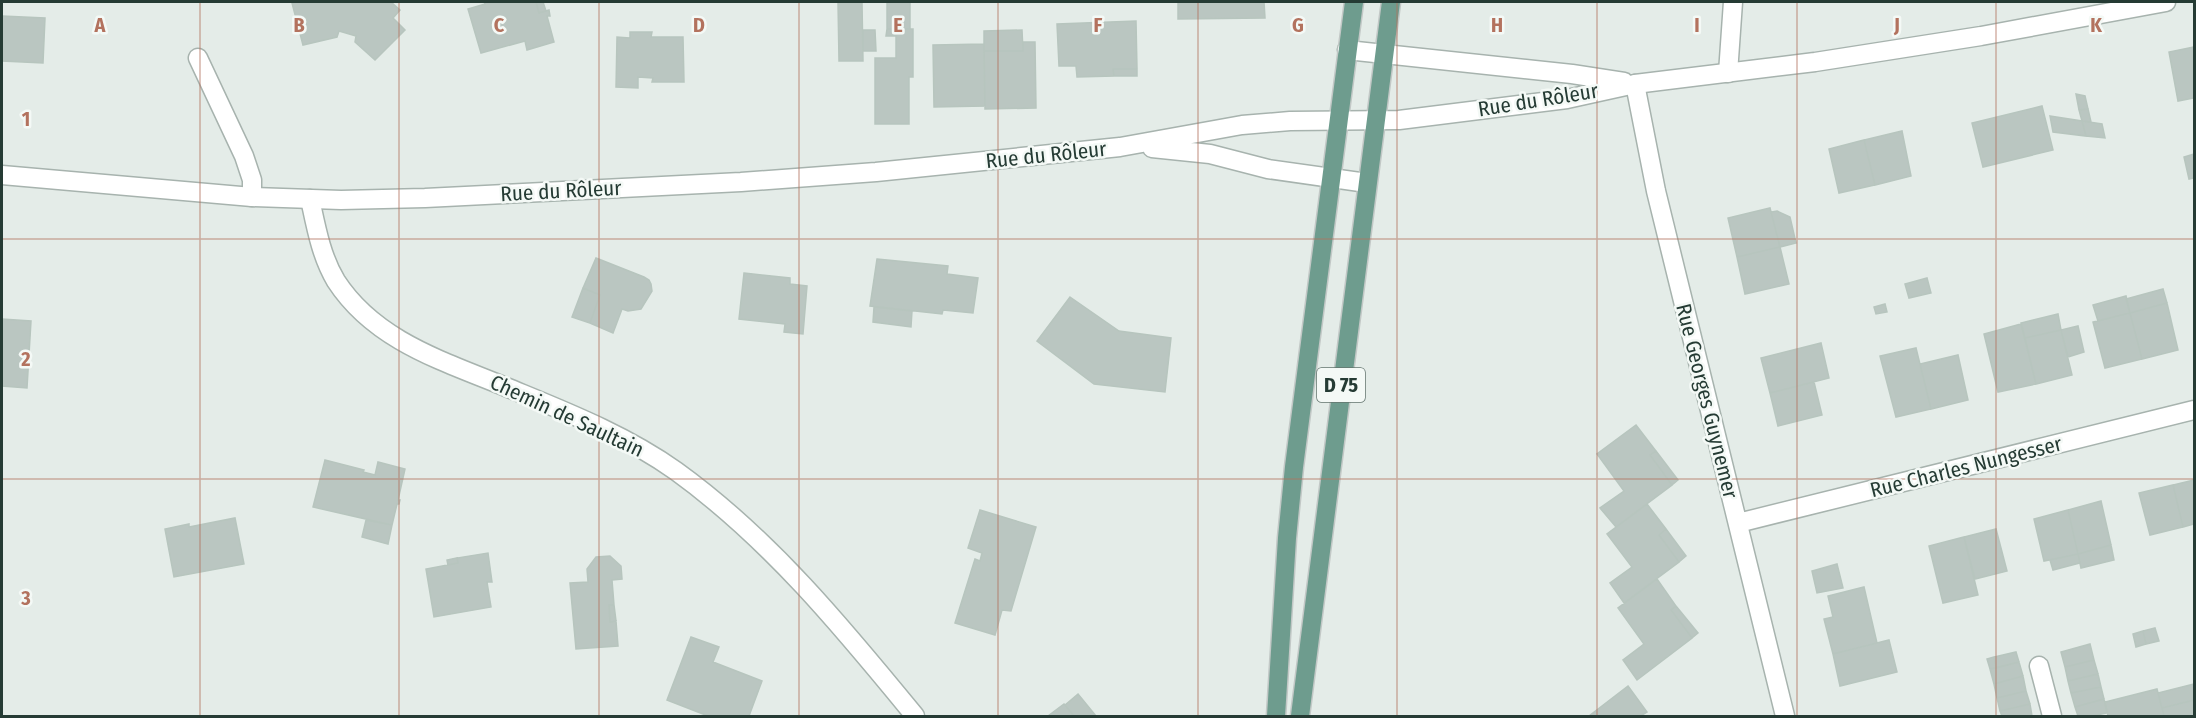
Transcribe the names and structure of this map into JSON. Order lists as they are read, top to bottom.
{
  "streets": {
    "main road": ["D 75"],
    "street": [
      "Rue du Rôleur",
      "Rue Georges Guynemer",
      "Chemin de Saultain",
      "Rue Charles Nungesser"
    ]
  },
  "crossings": [
    ["Rue du Rôleur", "D 75"],
    ["Rue du Rôleur", "Rue Georges Guynemer"],
    ["Rue du Rôleur", "Chemin de Saultain"],
    ["Rue Georges Guynemer", "Rue Charles Nungesser"]
  ],
  "grid": {
    "columns": [
      "A",
      "B",
      "C",
      "D",
      "E",
      "F",
      "G",
      "H",
      "I",
      "J",
      "K"
    ],
    "rows": ["1", "2", "3"]
  }
}
